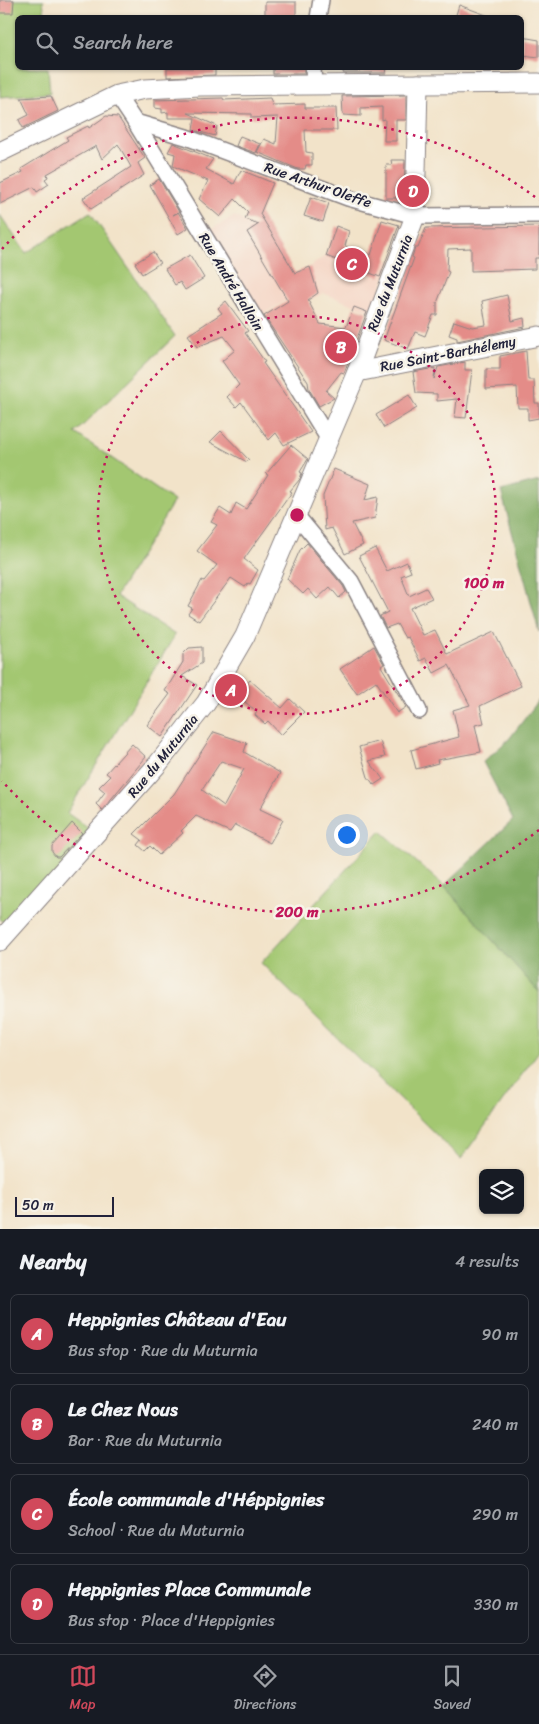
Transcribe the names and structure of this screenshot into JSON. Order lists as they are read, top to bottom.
{
  "streets": {
    "street": [
      "Rue Arthur Oleffe",
      "Rue André Halloin",
      "Rue du Muturnia",
      "Rue Saint-Barthélemy"
    ]
  },
  "crossings": [
    ["Rue Arthur Oleffe", "Rue André Halloin"],
    ["Rue Arthur Oleffe", "Rue du Muturnia"],
    ["Rue André Halloin", "Rue du Muturnia"],
    ["Rue du Muturnia", "Rue Saint-Barthélemy"]
  ],
  "scale_bar": "50 m",
  "page": {
    "search": "Search here",
    "pins": [
      "D",
      "C",
      "B",
      "A"
    ],
    "scale": "50 m",
    "heading": ["Nearby", "4 results"],
    "list": [
      {
        "mark": "A",
        "name": "Heppignies Château d'Eau",
        "note": "Bus stop · Rue du Muturnia",
        "value": "90 m"
      },
      {
        "mark": "B",
        "name": "Le Chez Nous",
        "note": "Bar · Rue du Muturnia",
        "value": "240 m"
      },
      {
        "mark": "C",
        "name": "École communale d'Héppignies",
        "note": "School · Rue du Muturnia",
        "value": "290 m"
      },
      {
        "mark": "D",
        "name": "Heppignies Place Communale",
        "note": "Bus stop · Place d'Heppignies",
        "value": "330 m"
      }
    ],
    "nav": ["Map", "Directions", "Saved"]
  },
  "rings": ["100 m", "200 m"]
}
